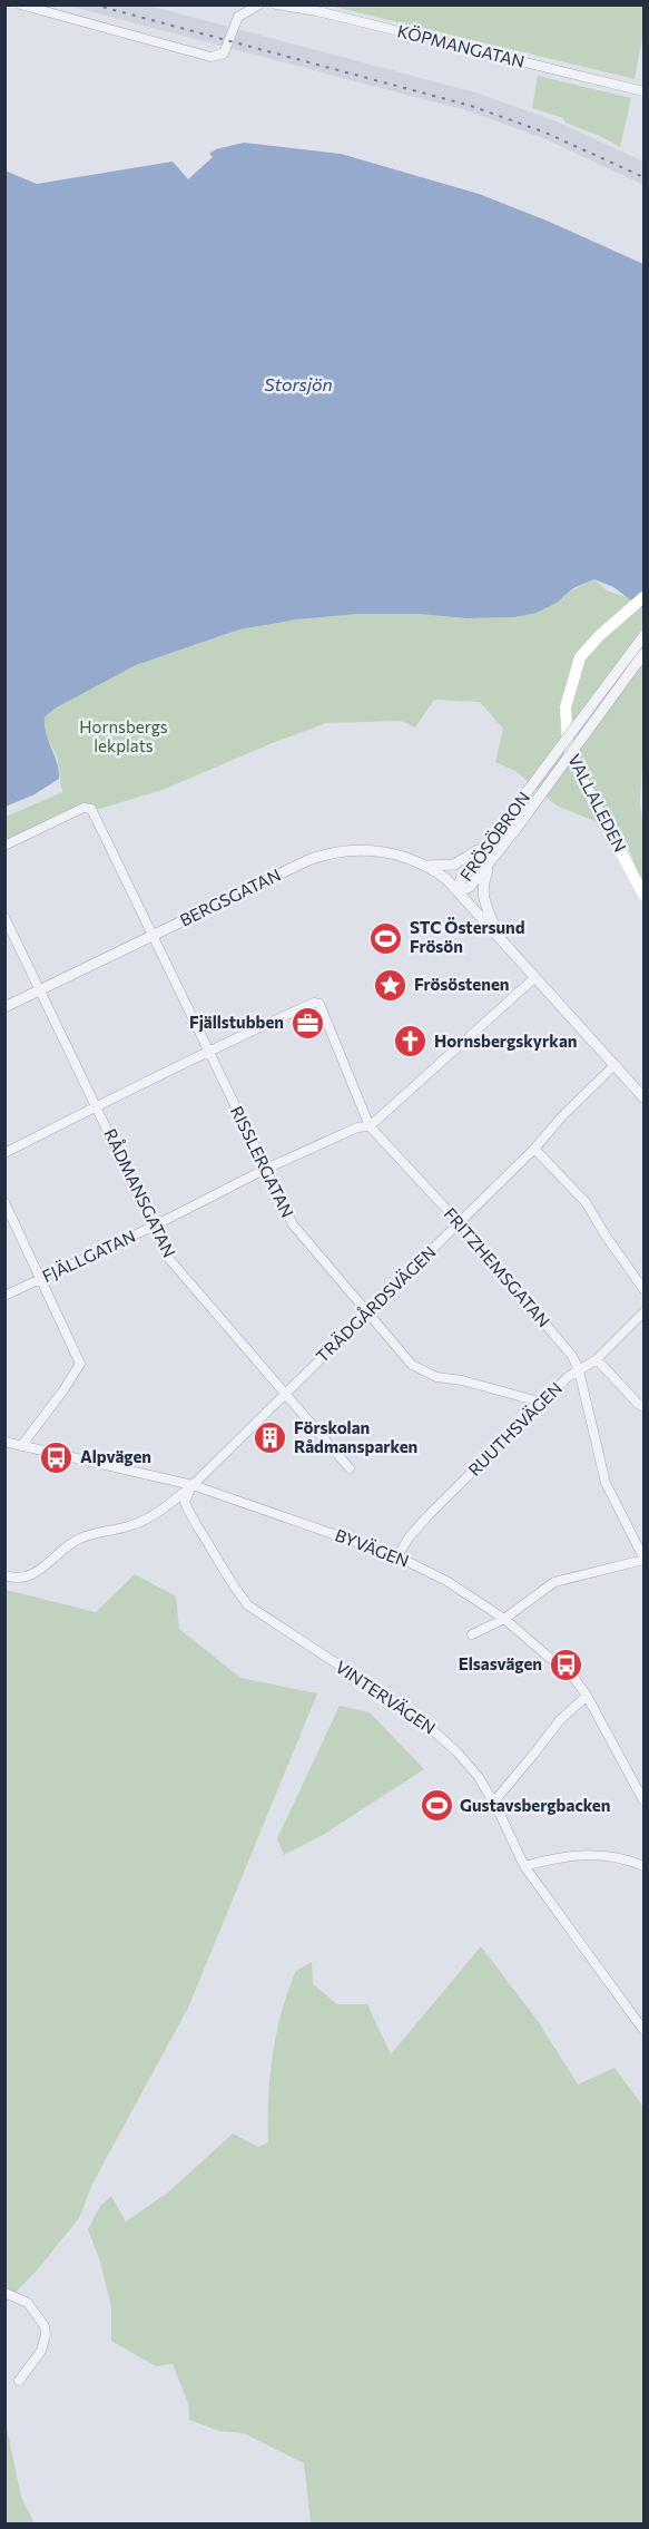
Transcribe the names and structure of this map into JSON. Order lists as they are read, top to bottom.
{
  "streets": {
    "main road": ["VALLALEDEN"],
    "street": [
      "KÖPMANGATAN",
      "FRÖSÖBRON",
      "BERGSGATAN",
      "RISSLERGATAN",
      "RÅDMANSGATAN",
      "FJÄLLGATAN",
      "FRITZHEMSGATAN",
      "TRÄDGÅRDSVÄGEN",
      "RUUTHSVÄGEN",
      "BYVÄGEN",
      "VINTERVÄGEN"
    ]
  },
  "crossings": [
    ["FRÖSÖBRON", "BERGSGATAN"],
    ["BERGSGATAN", "RISSLERGATAN"],
    ["BERGSGATAN", "RÅDMANSGATAN"],
    ["BERGSGATAN", "FJÄLLGATAN"],
    ["BERGSGATAN", "TRÄDGÅRDSVÄGEN"],
    ["RISSLERGATAN", "FJÄLLGATAN"],
    ["RISSLERGATAN", "FRITZHEMSGATAN"],
    ["RISSLERGATAN", "TRÄDGÅRDSVÄGEN"],
    ["RISSLERGATAN", "RUUTHSVÄGEN"],
    ["RÅDMANSGATAN", "FJÄLLGATAN"],
    ["RÅDMANSGATAN", "TRÄDGÅRDSVÄGEN"],
    ["FJÄLLGATAN", "FRITZHEMSGATAN"],
    ["FRITZHEMSGATAN", "TRÄDGÅRDSVÄGEN"],
    ["FRITZHEMSGATAN", "RUUTHSVÄGEN"],
    ["TRÄDGÅRDSVÄGEN", "BYVÄGEN"],
    ["TRÄDGÅRDSVÄGEN", "VINTERVÄGEN"],
    ["RUUTHSVÄGEN", "BYVÄGEN"],
    ["BYVÄGEN", "VINTERVÄGEN"]
  ],
  "water": ["Storsjön"],
  "parks": ["Hornsbergs lekplats"],
  "places": {
    "sports": ["STC Östersund Frösön", "Gustavsbergbacken"],
    "place": ["Frösöstenen"],
    "office": ["Fjällstubben"],
    "church": ["Hornsbergskyrkan"],
    "building": ["Förskolan Rådmansparken"],
    "bus stop": ["Alpvägen", "Elsasvägen"]
  }
}
